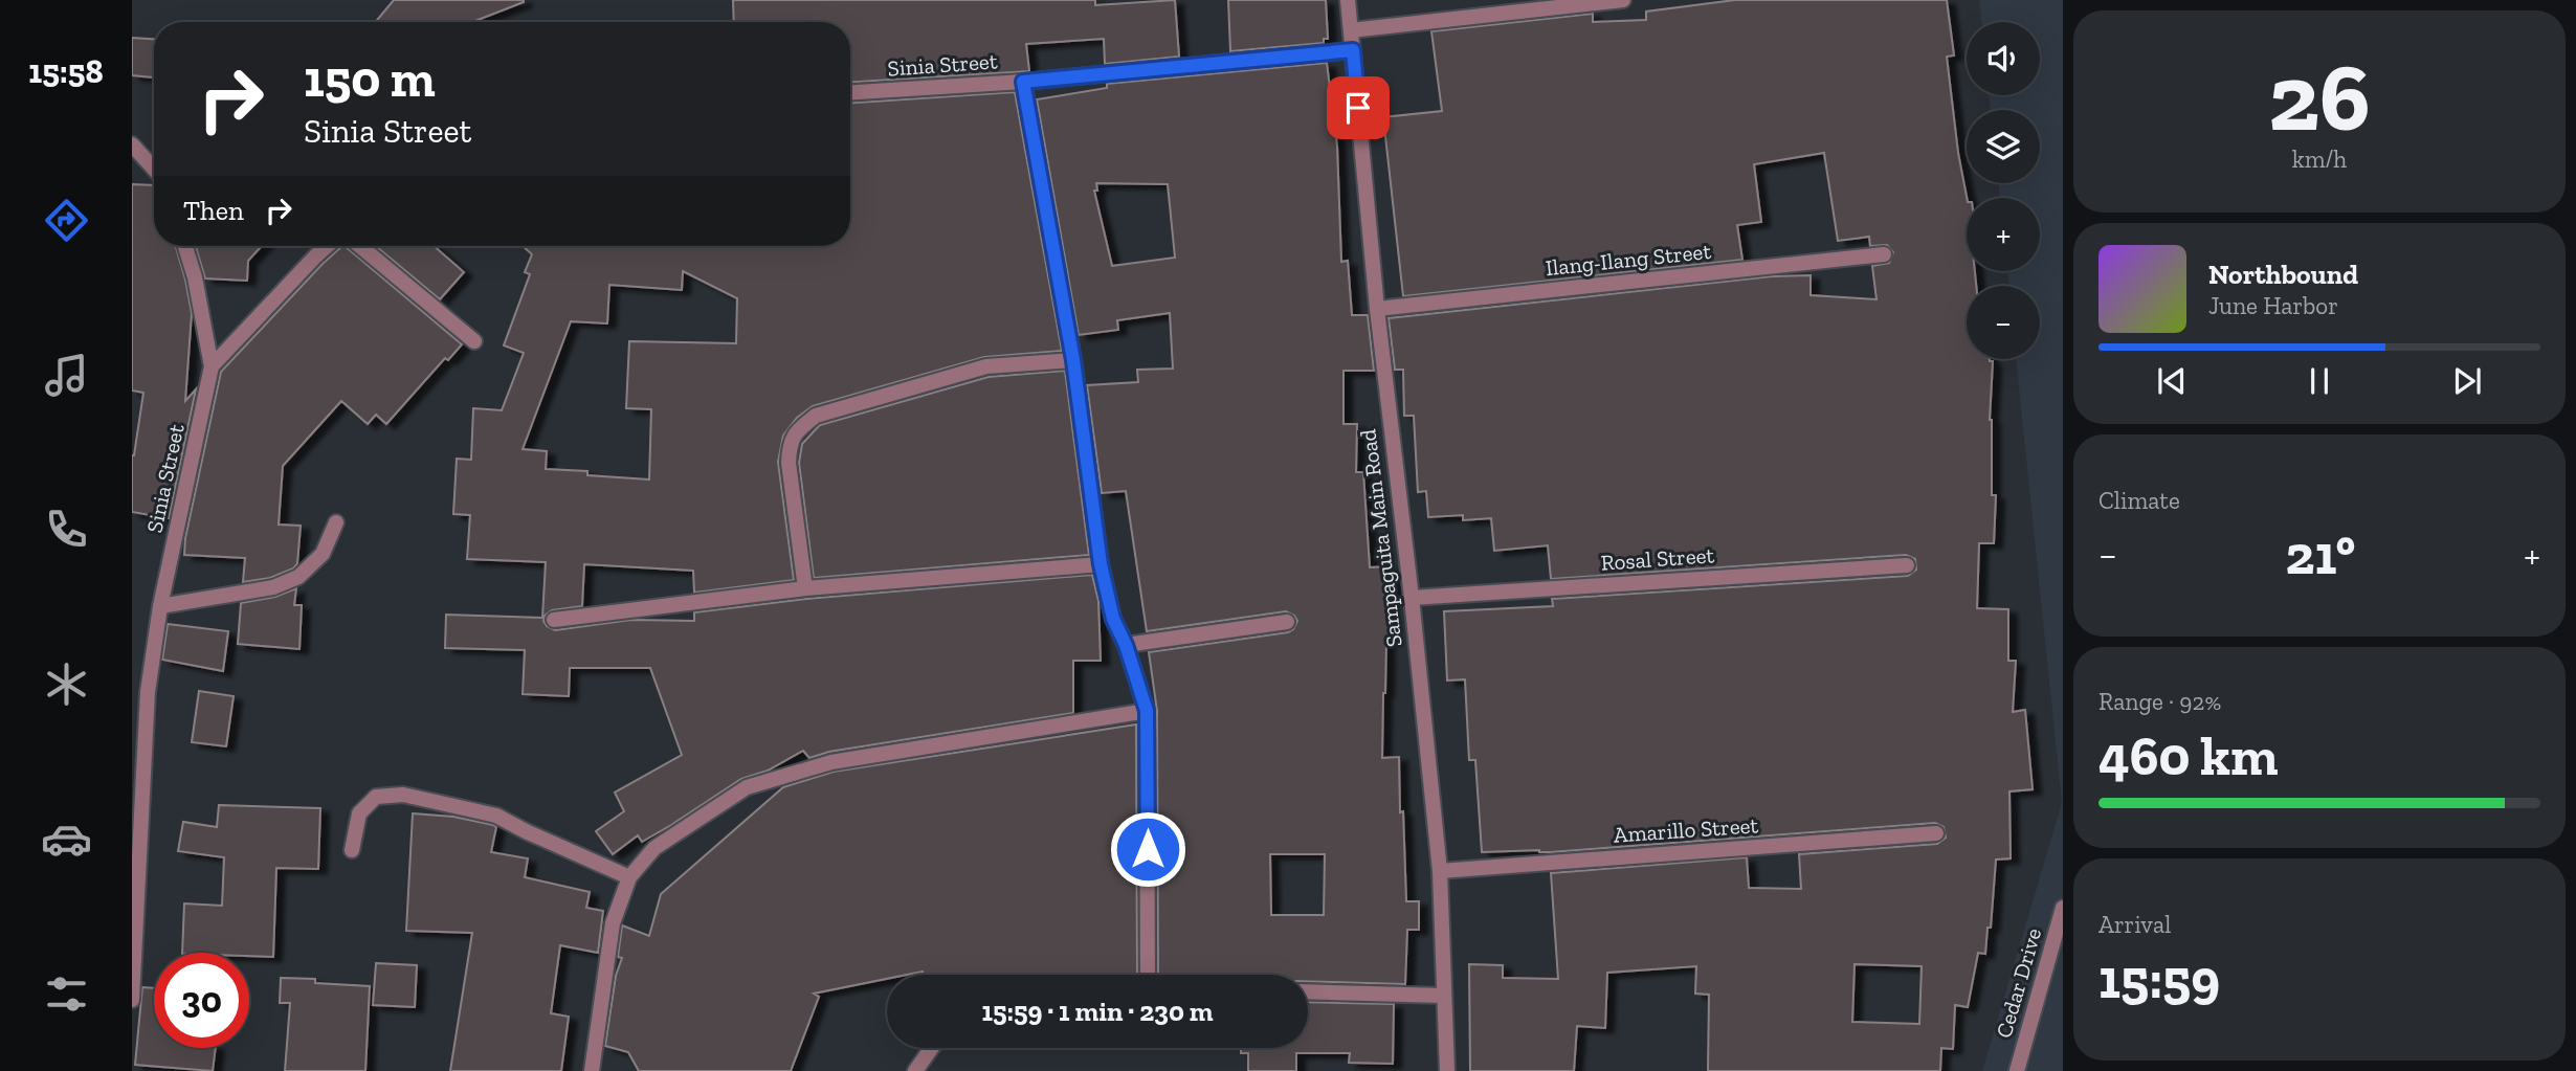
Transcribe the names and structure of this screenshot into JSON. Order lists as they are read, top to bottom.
{
  "streets": {
    "street": [
      "Sinia Street",
      "Ilang-Ilang Street",
      "Sampaguita Main Road",
      "Rosal Street",
      "Amarillo Street",
      "Cedar Drive"
    ]
  },
  "crossings": [
    ["Sinia Street", "Sampaguita Main Road"],
    ["Ilang-Ilang Street", "Sampaguita Main Road"],
    ["Sampaguita Main Road", "Rosal Street"],
    ["Sampaguita Main Road", "Amarillo Street"]
  ],
  "page": {
    "tabs": "15:58",
    "tile": [
      ["26", "km/h"],
      "Climate",
      ["Range · 92%", "460 km"],
      ["Arrival", "15:59"]
    ],
    "map_buttons": ["+", "−"],
    "turn": ["150 m", "Sinia Street"],
    "then": "Then",
    "song": ["Northbound", "June Harbor"],
    "heat": ["−", "21°", "+"],
    "limit": "30",
    "trip": "15:59 · 1 min · 230 m"
  }
}
